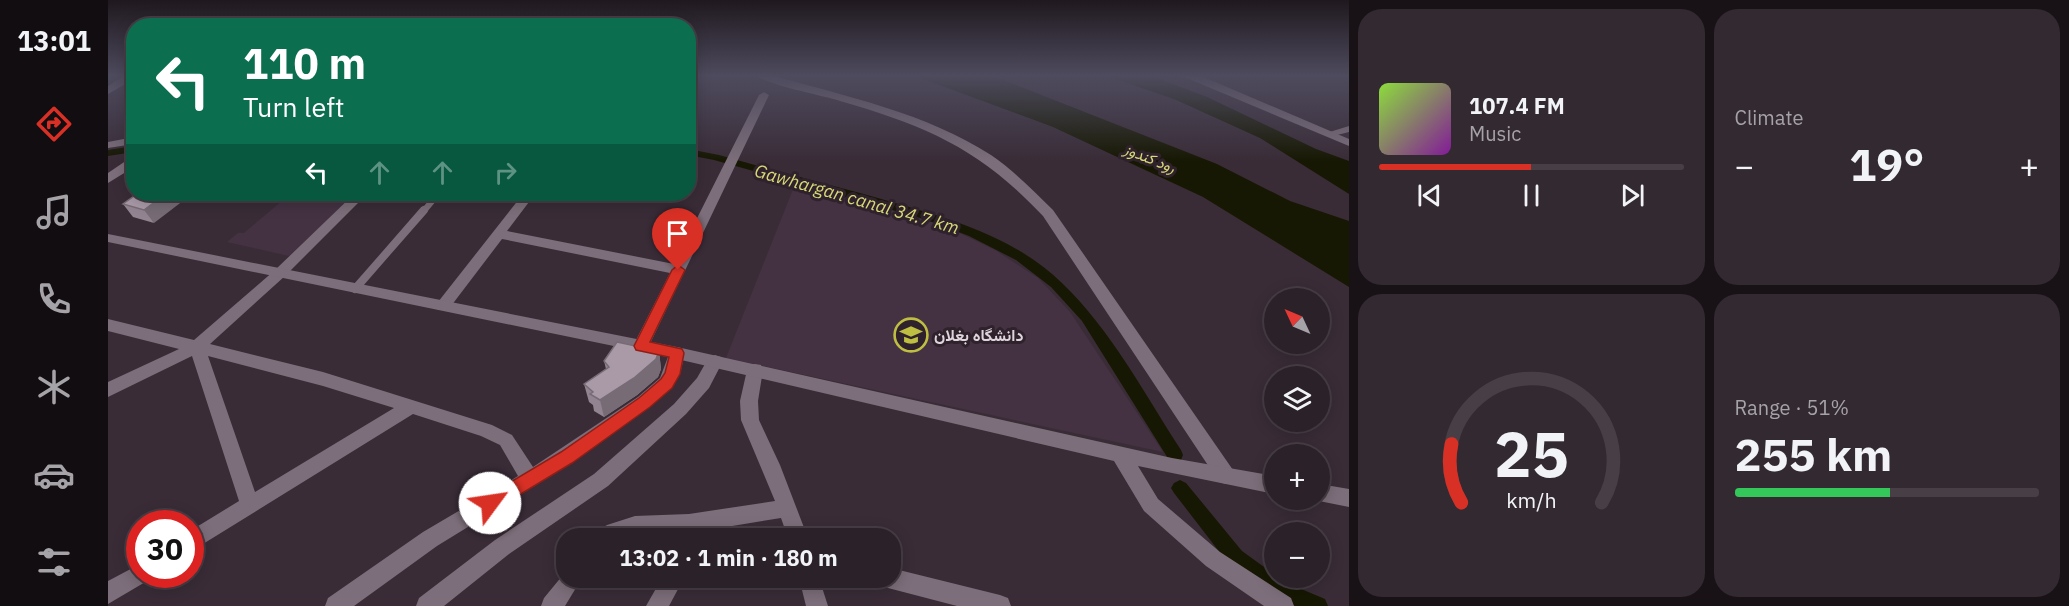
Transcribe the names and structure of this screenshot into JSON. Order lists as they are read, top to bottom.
{
  "water": ["رود کندوز", "Gawhargan canal 34.7 km"],
  "places": {
    "school or university": ["دانشگاه بغلان"]
  },
  "north": "top left",
  "page": {
    "tabs": "13:01",
    "tile": [
      "Climate",
      ["Range · 51%", "255 km"]
    ],
    "turn": ["110 m", "Turn left"],
    "song": ["107.4 FM", "Music"],
    "heat": ["−", "19°", "+"],
    "map_buttons": ["+", "−"],
    "limit": "30",
    "trip": "13:02 · 1 min · 180 m",
    "gauge": ["25", "km/h"]
  }
}
